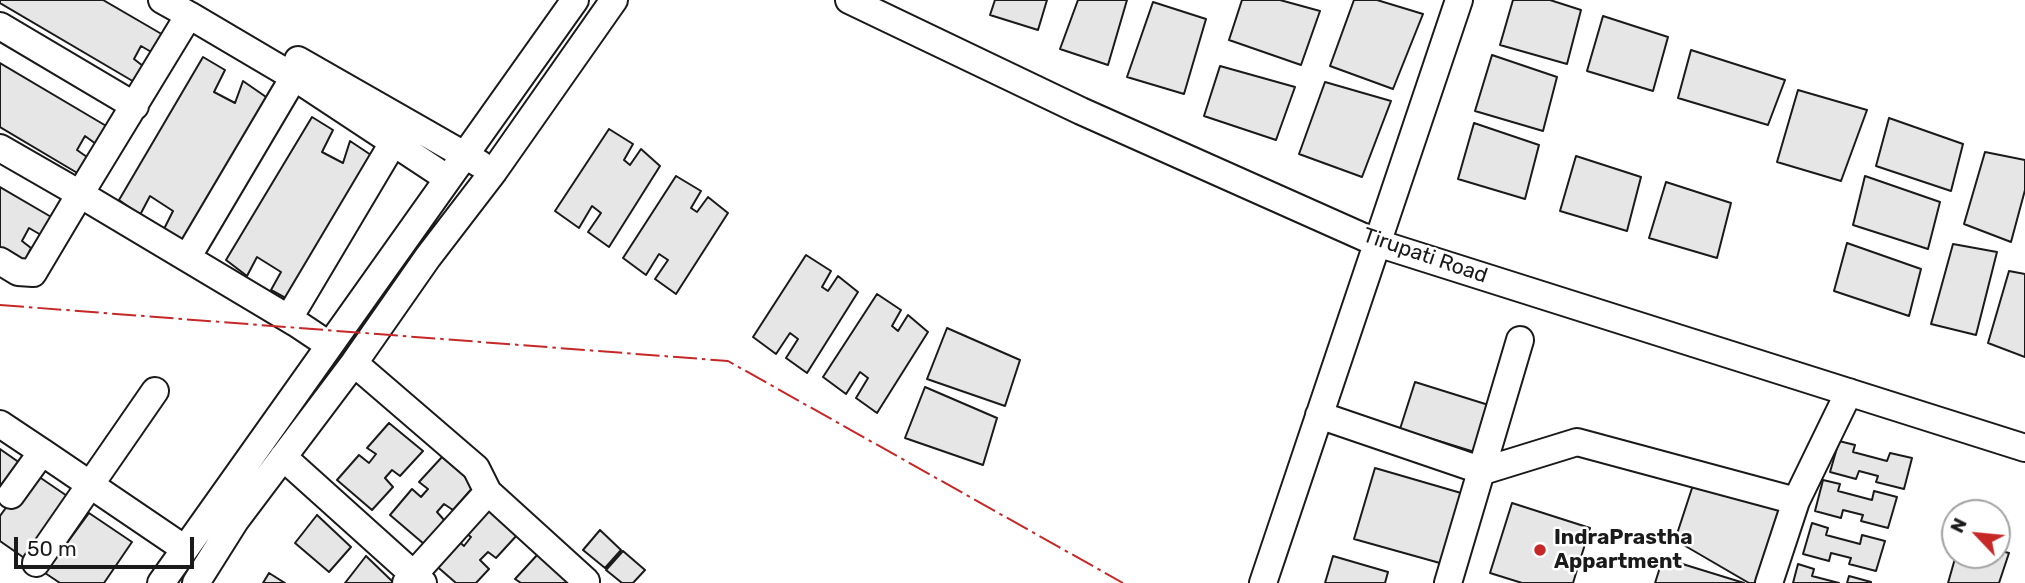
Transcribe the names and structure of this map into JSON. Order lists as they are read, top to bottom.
{
  "streets": {
    "street": ["Tirupati Road"]
  },
  "places": ["IndraPrastha Appartment"],
  "scale_bar": "50 m",
  "north": "top left"
}
